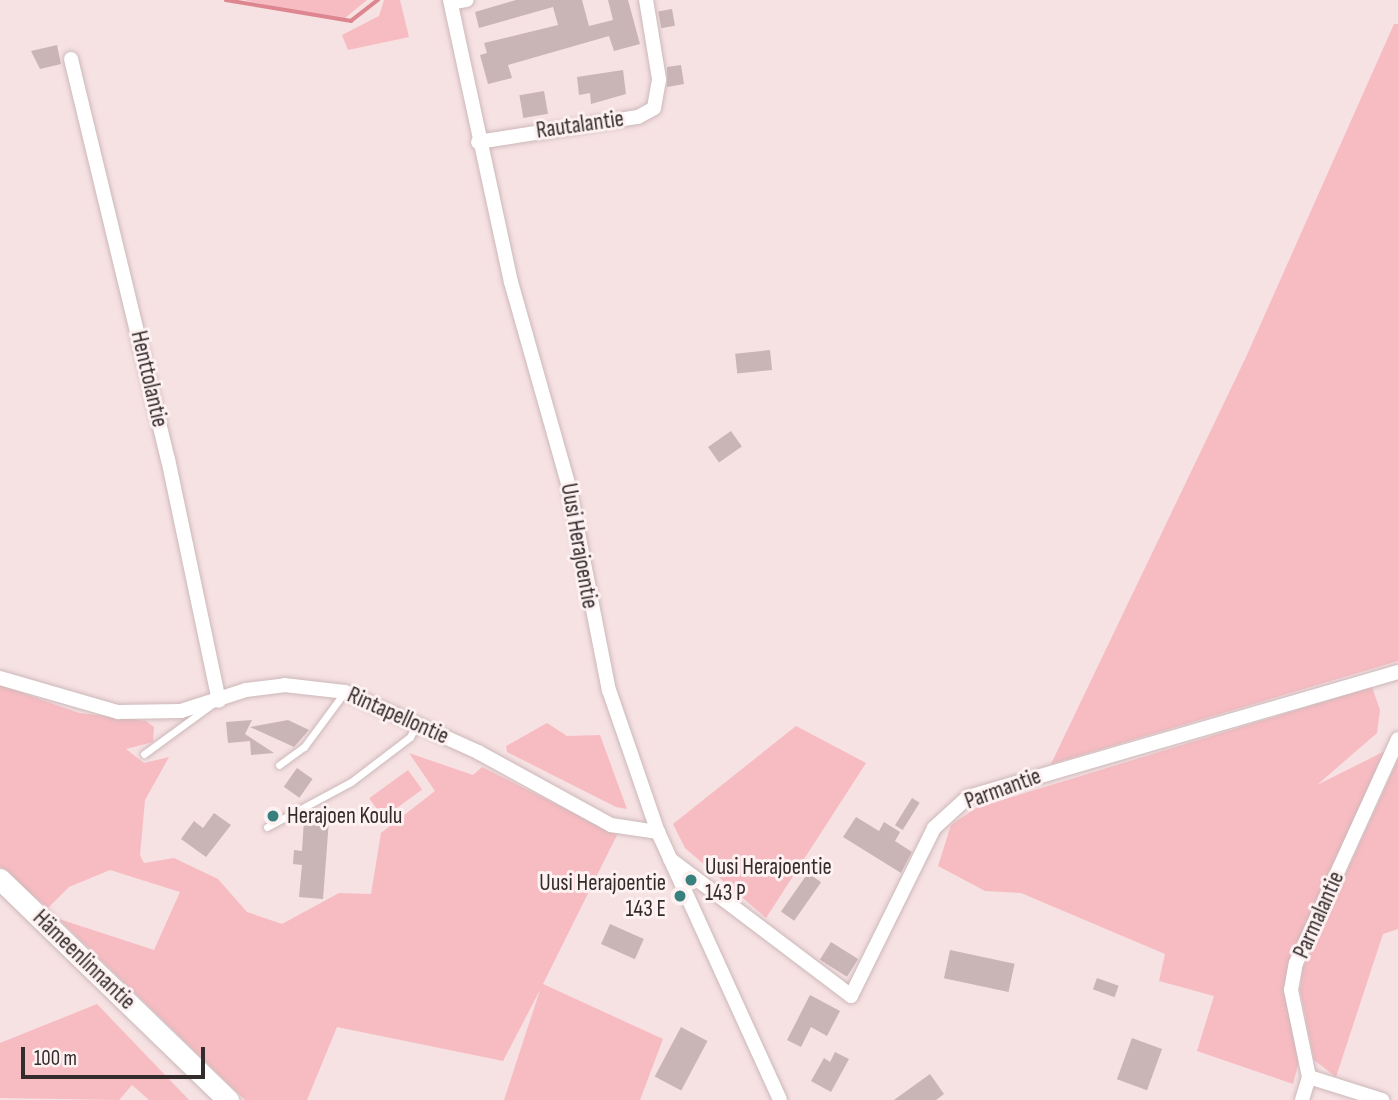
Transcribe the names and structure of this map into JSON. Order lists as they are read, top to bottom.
{
  "streets": {
    "main road": ["Hämeenlinnantie"],
    "street": [
      "Rautalantie",
      "Henttolantie",
      "Uusi Herajoentie",
      "Rintapellontie",
      "Parmantie",
      "Parmalantie"
    ]
  },
  "crossings": [
    ["Rautalantie", "Uusi Herajoentie"],
    ["Henttolantie", "Rintapellontie"],
    ["Uusi Herajoentie", "Rintapellontie"],
    ["Uusi Herajoentie", "Parmantie"]
  ],
  "places": ["Herajoen Koulu", "Uusi Herajoentie 143 P", "Uusi Herajoentie 143 E"],
  "scale_bar": "100 m"
}
